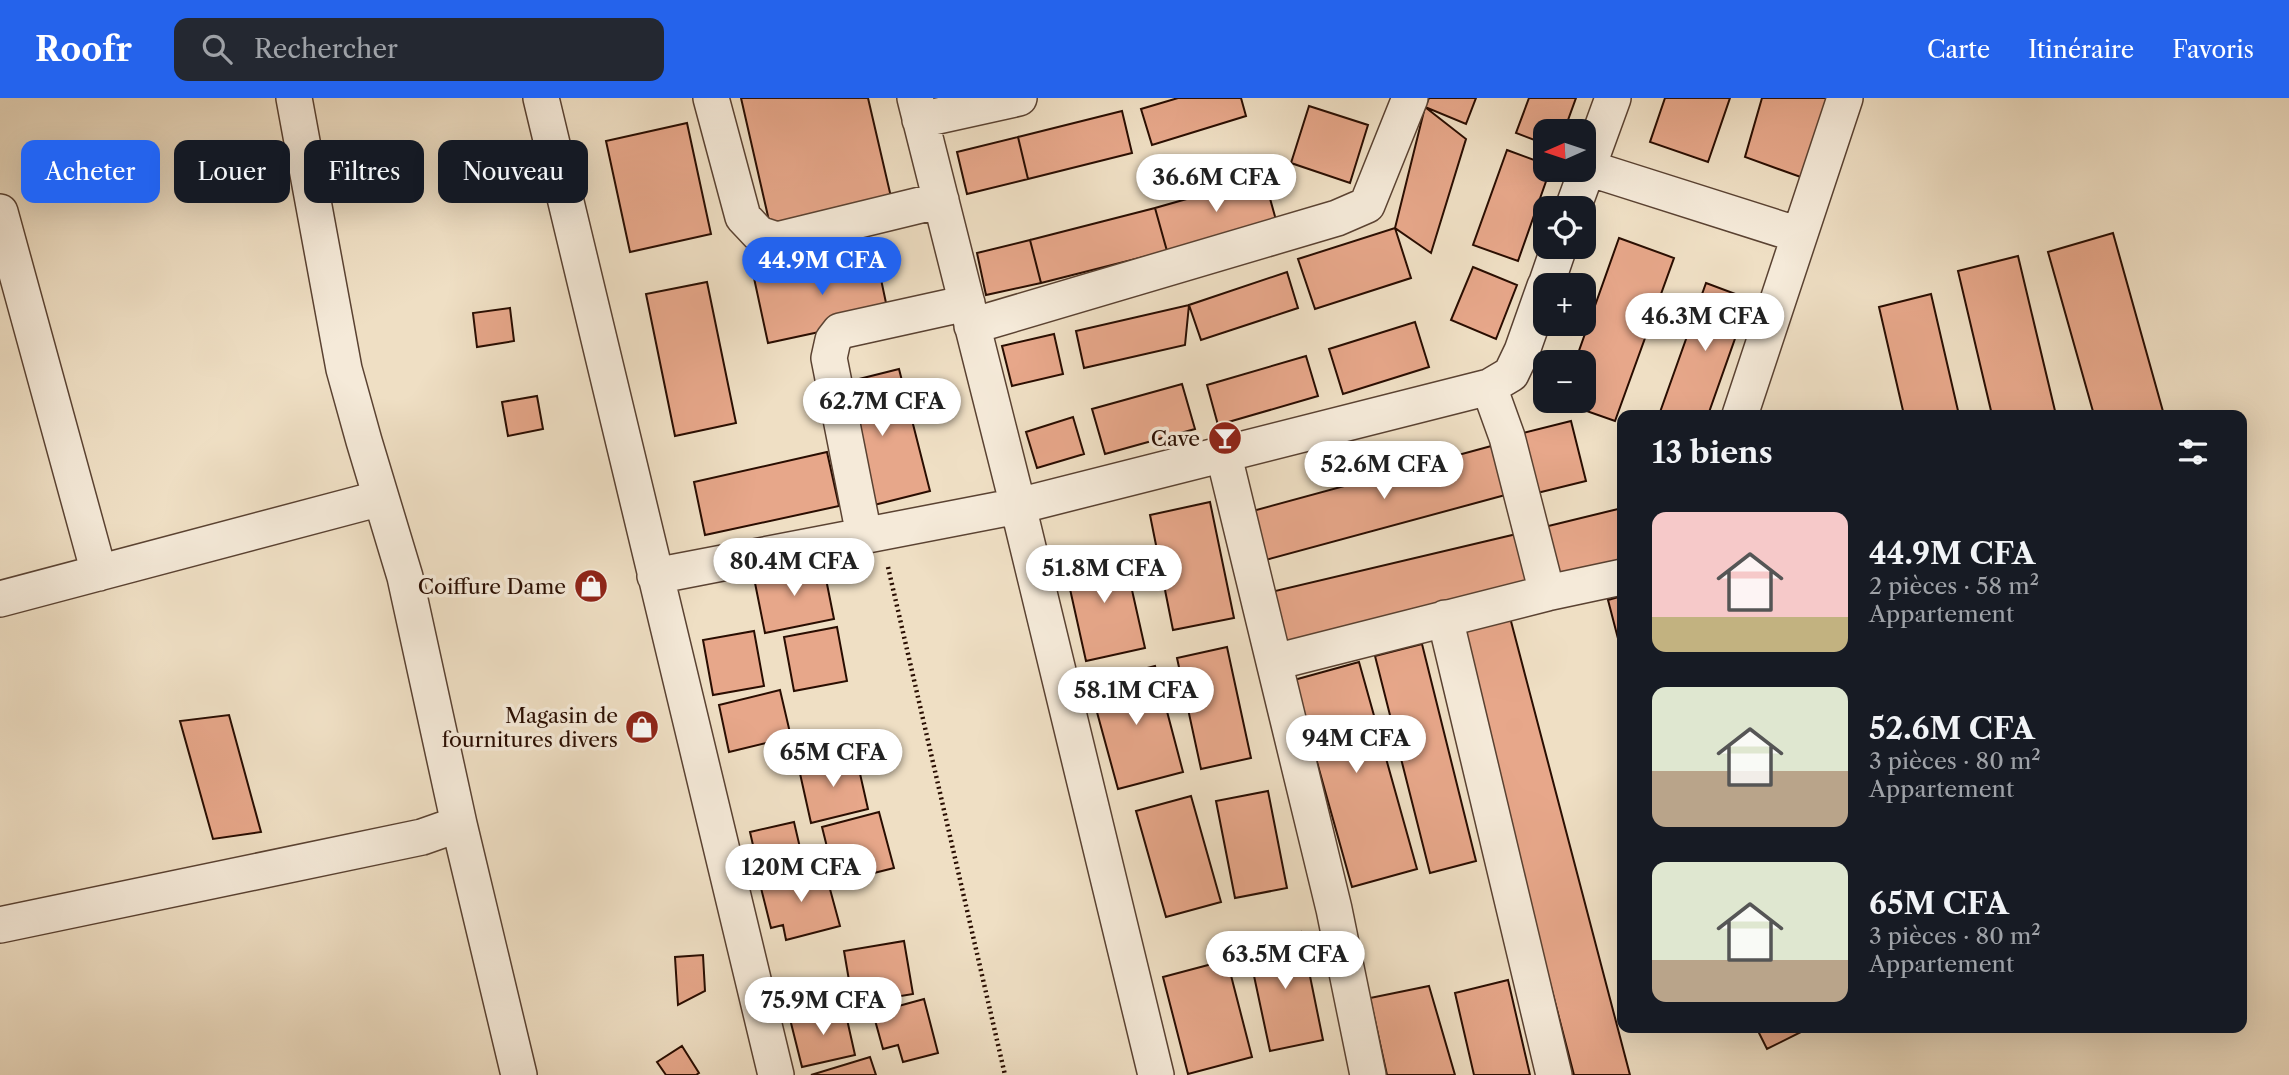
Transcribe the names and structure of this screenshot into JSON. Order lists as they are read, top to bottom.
{
  "places": {
    "bar": ["Cave"],
    "shop": ["Coiffure Dame", "Magasin de fournitures divers"]
  },
  "north": "left",
  "page": {
    "header": "Roofr",
    "search": "Rechercher",
    "nav": ["Carte", "Itinéraire", "Favoris"],
    "map_buttons": ["+", "−"],
    "chip": [
      "Acheter",
      "Louer",
      "Filtres",
      "Nouveau"
    ],
    "price": [
      "36.6M CFA",
      "44.9M CFA",
      "46.3M CFA",
      "62.7M CFA",
      "52.6M CFA",
      "80.4M CFA",
      "51.8M CFA",
      "58.1M CFA",
      "94M CFA",
      "65M CFA",
      "120M CFA",
      "63.5M CFA",
      "75.9M CFA"
    ],
    "heading": "13 biens",
    "list": [
      {
        "name": "44.9M CFA",
        "note": "2 pièces · 58 m² · Appartement"
      },
      {
        "name": "52.6M CFA",
        "note": "3 pièces · 80 m² · Appartement"
      },
      {
        "name": "65M CFA",
        "note": "3 pièces · 80 m² · Appartement"
      }
    ]
  }
}
